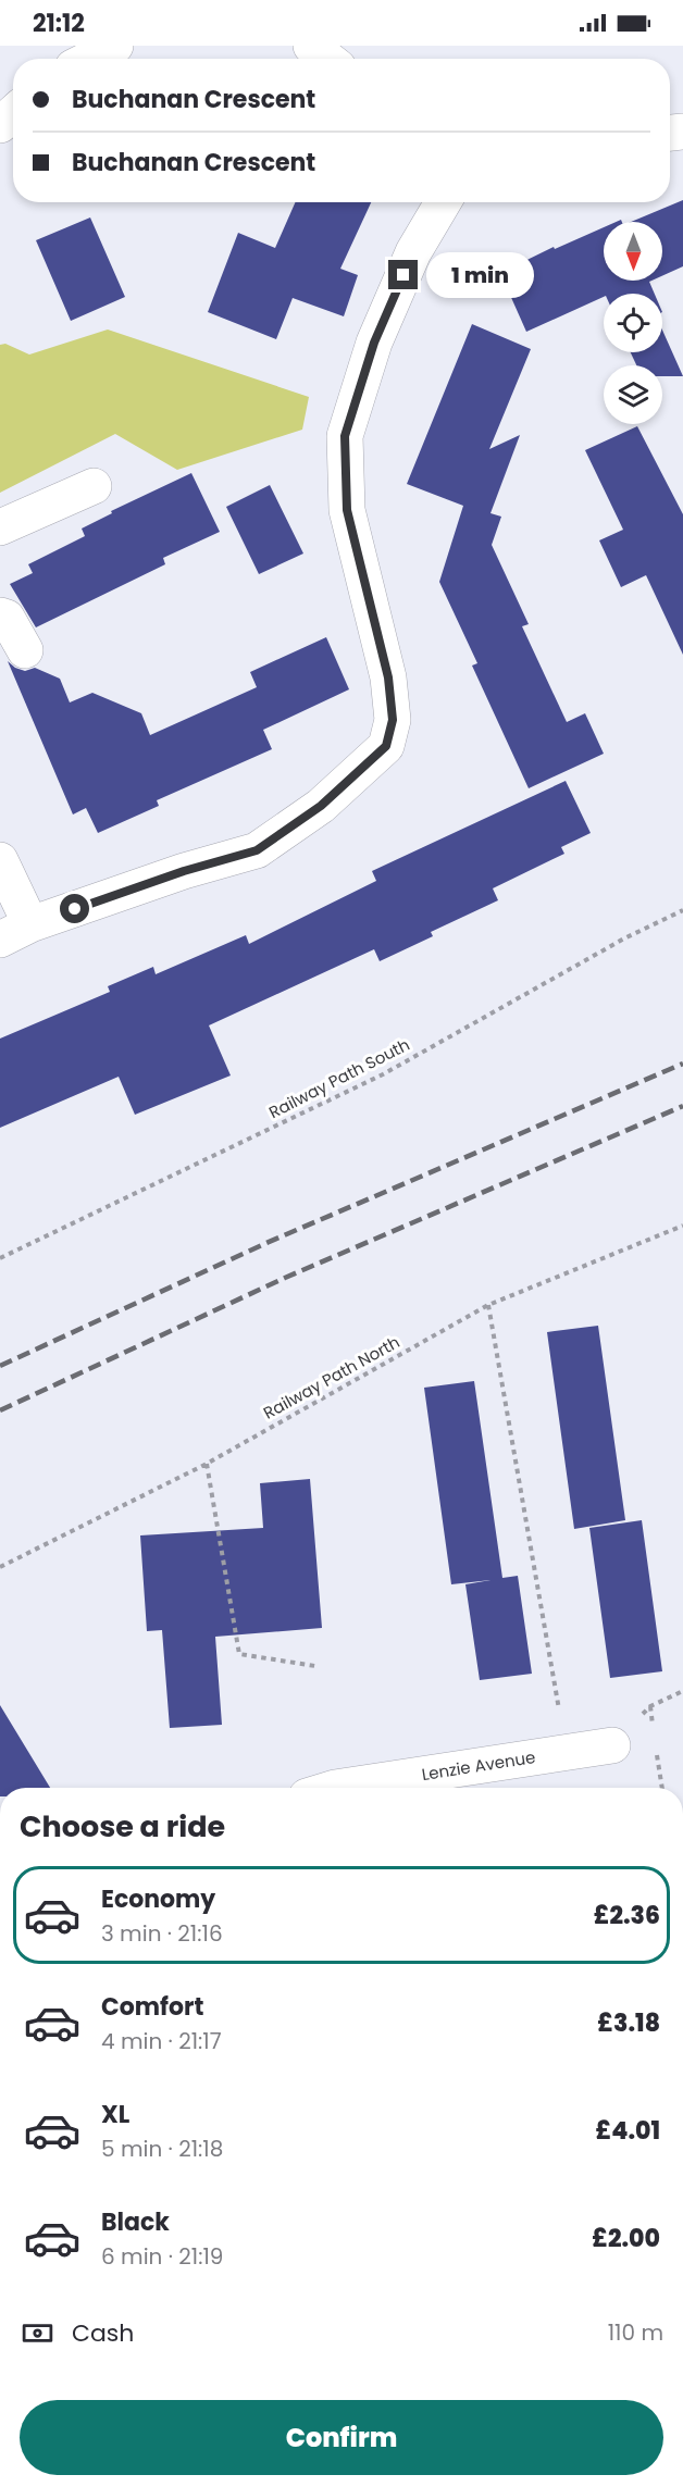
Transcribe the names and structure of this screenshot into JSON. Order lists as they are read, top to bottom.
{
  "streets": {
    "street": ["Lenzie Avenue"],
    "path": ["Railway Path South", "Railway Path North"]
  },
  "north": "bottom",
  "page": {
    "status": "21:12",
    "banner": ["Buchanan Crescent", "Buchanan Crescent"],
    "bubble": "1 min",
    "heading": "Choose a ride",
    "list": [
      {
        "name": "Economy",
        "note": "3 min · 21:16",
        "value": "£2.36"
      },
      {
        "name": "Comfort",
        "note": "4 min · 21:17",
        "value": "£3.18"
      },
      {
        "name": "XL",
        "note": "5 min · 21:18",
        "value": "£4.01"
      },
      {
        "name": "Black",
        "note": "6 min · 21:19",
        "value": "£2.00"
      }
    ],
    "pay": ["Cash", "110 m"],
    "buttons": "Confirm"
  }
}
